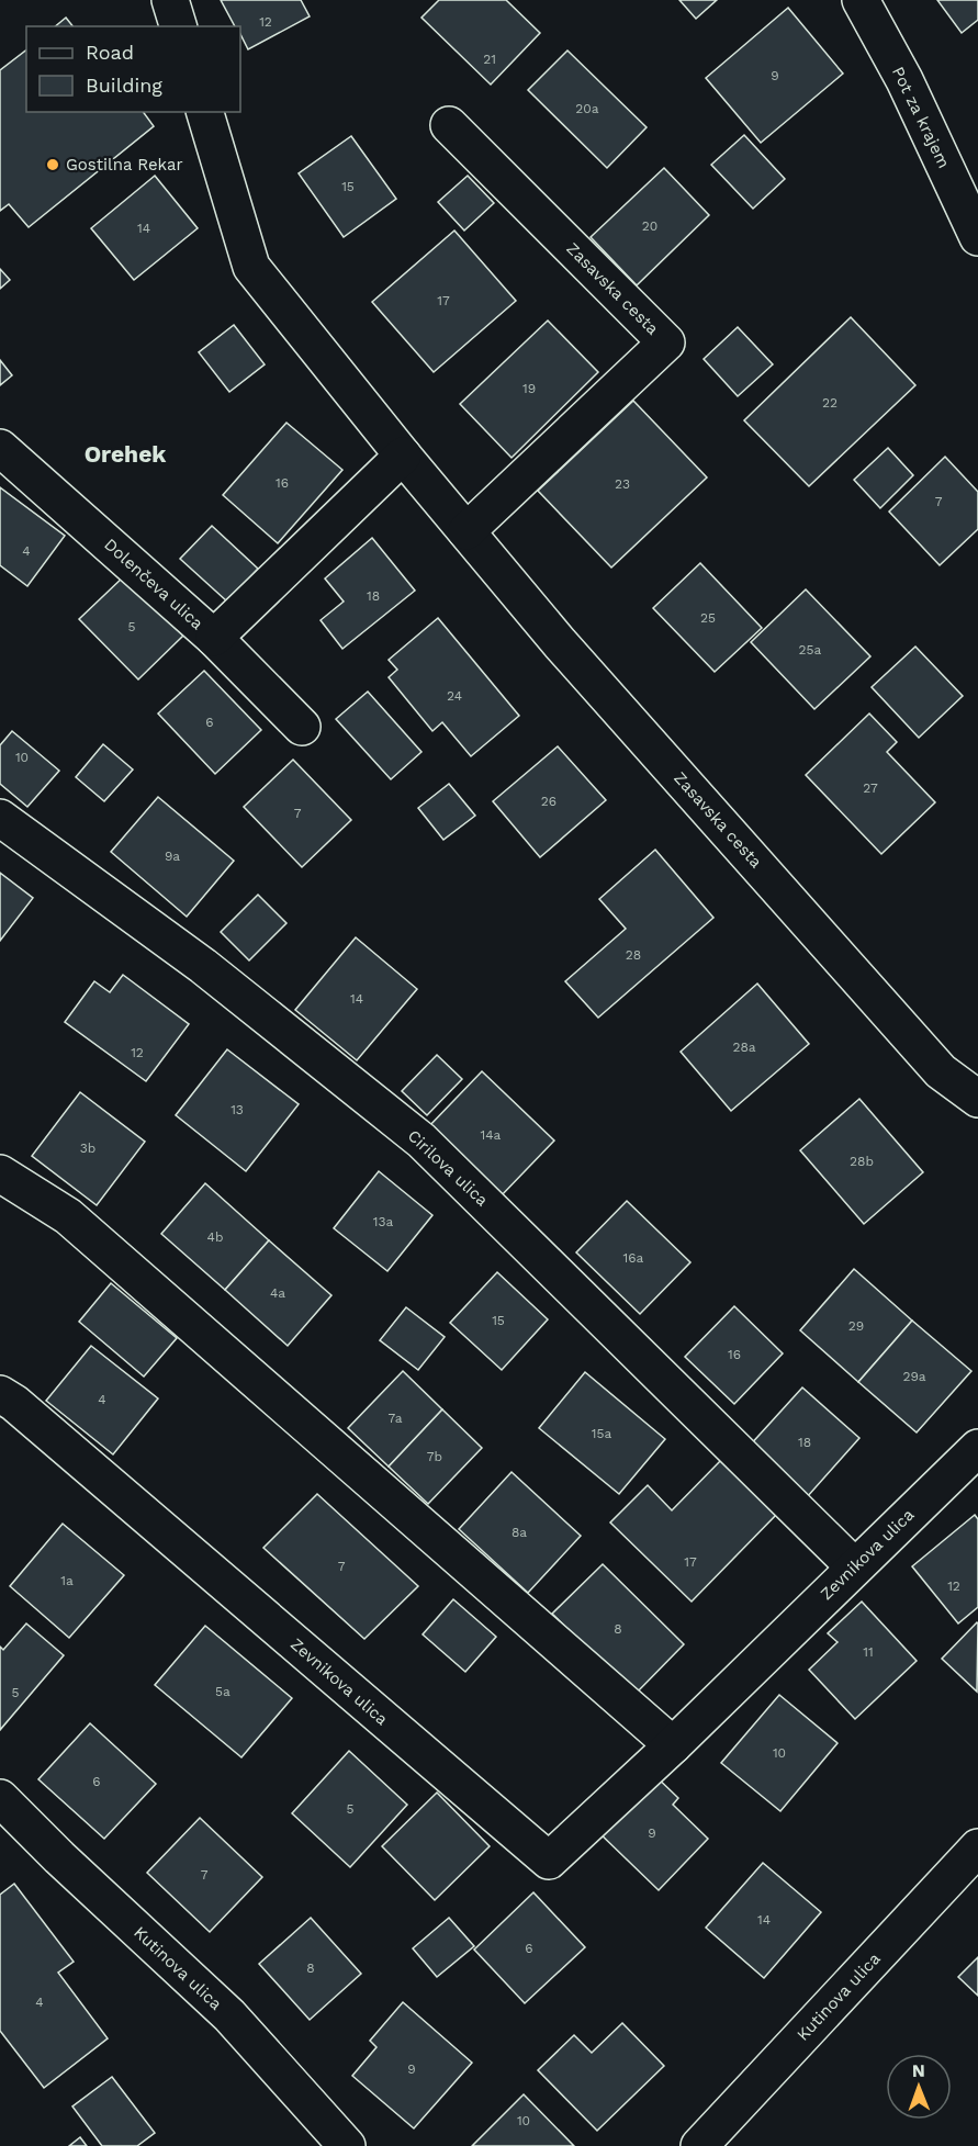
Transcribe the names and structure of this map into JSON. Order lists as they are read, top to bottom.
{
  "streets": {
    "street": [
      "Pot za krajem",
      "Zasavska cesta",
      "Dolenčeva ulica",
      "Cirilova ulica",
      "Zevnikova ulica",
      "Kutinova ulica"
    ]
  },
  "crossings": [
    ["Cirilova ulica", "Zevnikova ulica"]
  ],
  "districts": ["Orehek"],
  "places": ["Gostilna Rekar"],
  "house_numbers": [
    "12",
    "21",
    "9",
    "20a",
    "15",
    "20",
    "14",
    "17",
    "19",
    "22",
    "16",
    "23",
    "7",
    "4",
    "18",
    "25",
    "5",
    "25a",
    "24",
    "6",
    "10",
    "27",
    "26",
    "7",
    "9a",
    "28",
    "14",
    "28a",
    "12",
    "13",
    "14a",
    "3b",
    "28b",
    "13a",
    "4b",
    "16a",
    "4a",
    "15",
    "29",
    "16",
    "29a",
    "4",
    "7a",
    "15a",
    "18",
    "7b",
    "8a",
    "17",
    "7",
    "1a",
    "12",
    "8",
    "11",
    "5a",
    "5",
    "10",
    "6",
    "5",
    "9",
    "7",
    "14",
    "6",
    "8",
    "4",
    "9",
    "10"
  ],
  "legend": ["Road", "Building"],
  "north": "top"
}
